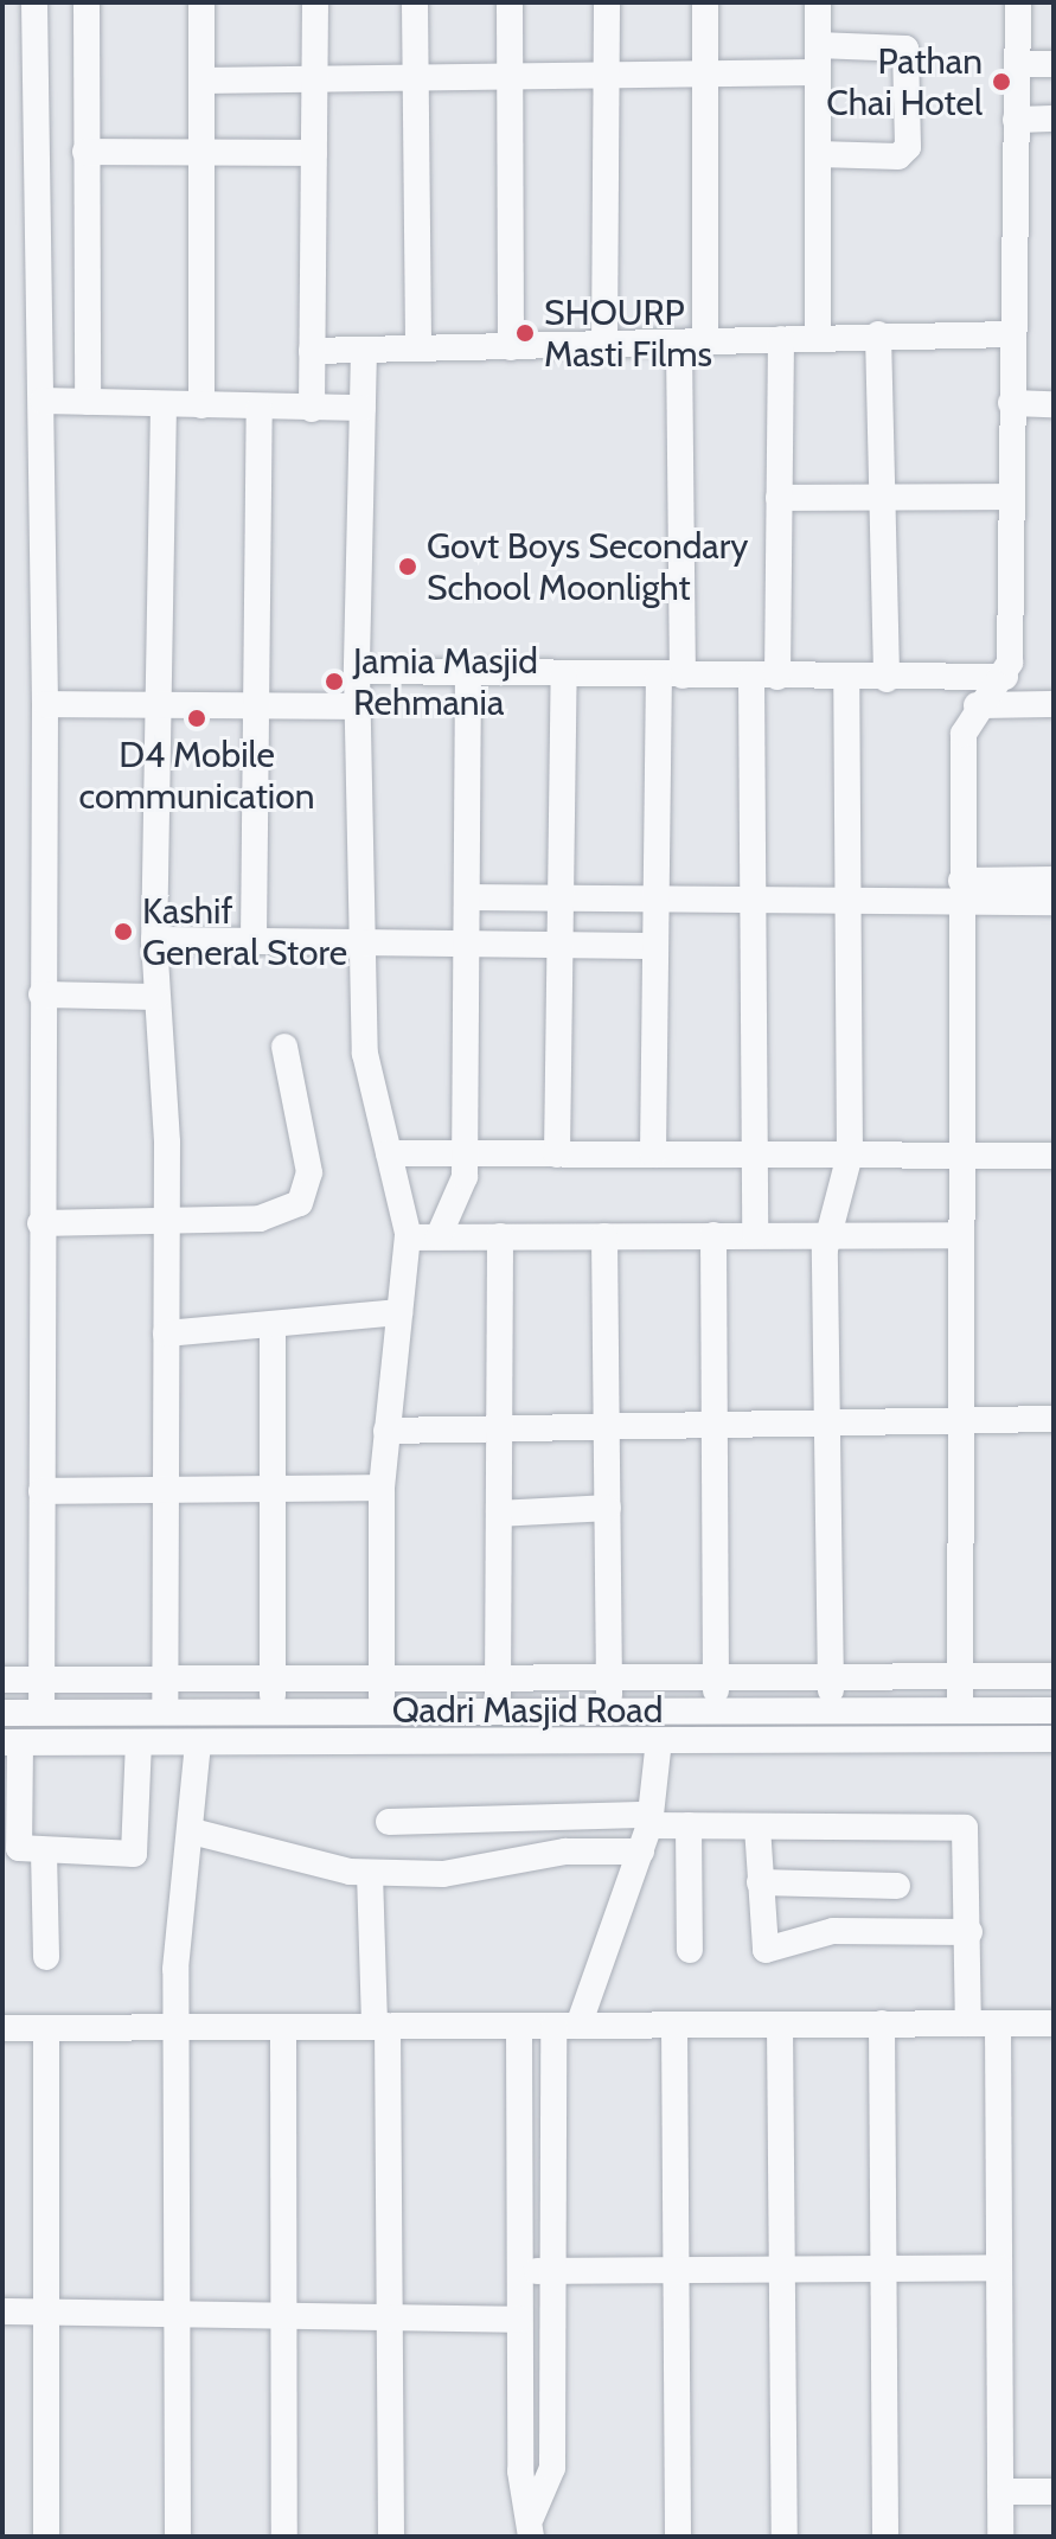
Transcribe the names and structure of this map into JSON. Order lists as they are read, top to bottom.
{
  "streets": {
    "street": ["Qadri Masjid Road"]
  },
  "places": [
    "Pathan Chai Hotel",
    "SHOURP Masti Films",
    "Govt Boys Secondary School Moonlight",
    "Jamia Masjid Rehmania",
    "D4 Mobile communication",
    "Kashif General Store"
  ]
}
